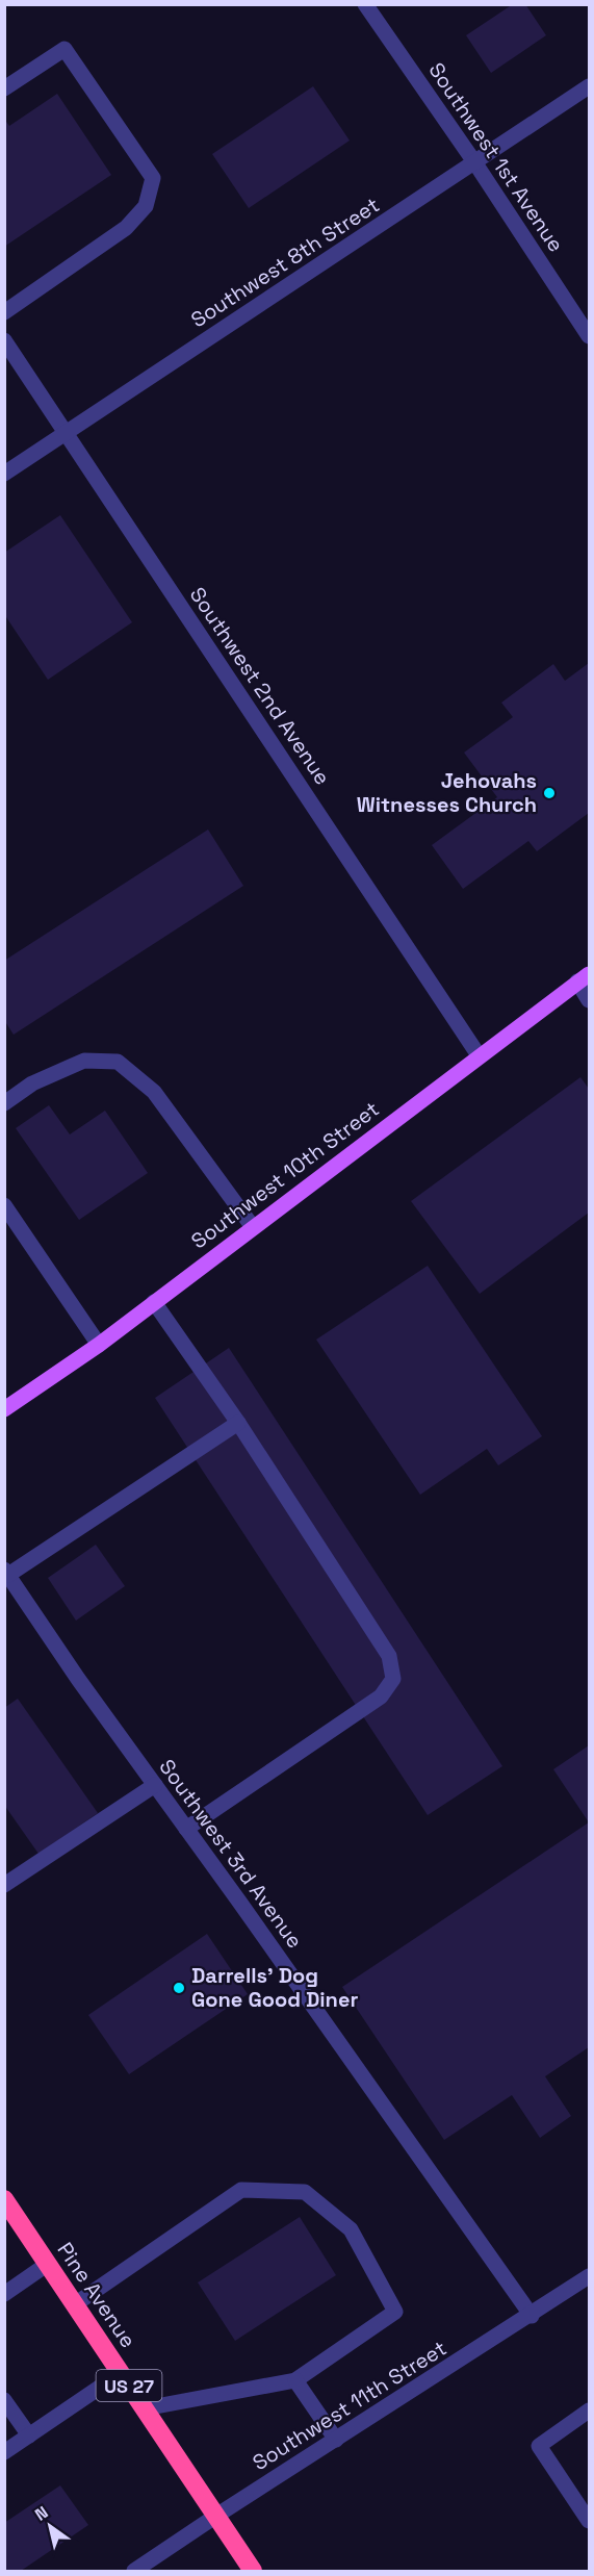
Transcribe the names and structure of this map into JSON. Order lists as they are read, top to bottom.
{
  "streets": {
    "highway": ["Pine Avenue", "US 27"],
    "main road": ["Southwest 10th Street"],
    "street": [
      "Southwest 1st Avenue",
      "Southwest 8th Street",
      "Southwest 2nd Avenue",
      "Southwest 3rd Avenue",
      "Southwest 11th Street"
    ]
  },
  "crossings": [
    ["Southwest 1st Avenue", "Southwest 8th Street"],
    ["Southwest 8th Street", "Southwest 2nd Avenue"],
    ["Southwest 2nd Avenue", "Southwest 10th Street"],
    ["Southwest 3rd Avenue", "Southwest 11th Street"],
    ["Pine Avenue", "Southwest 11th Street"]
  ],
  "places": ["Jehovahs Witnesses Church", "Darrells' Dog Gone Good Diner"],
  "north": "top left"
}
